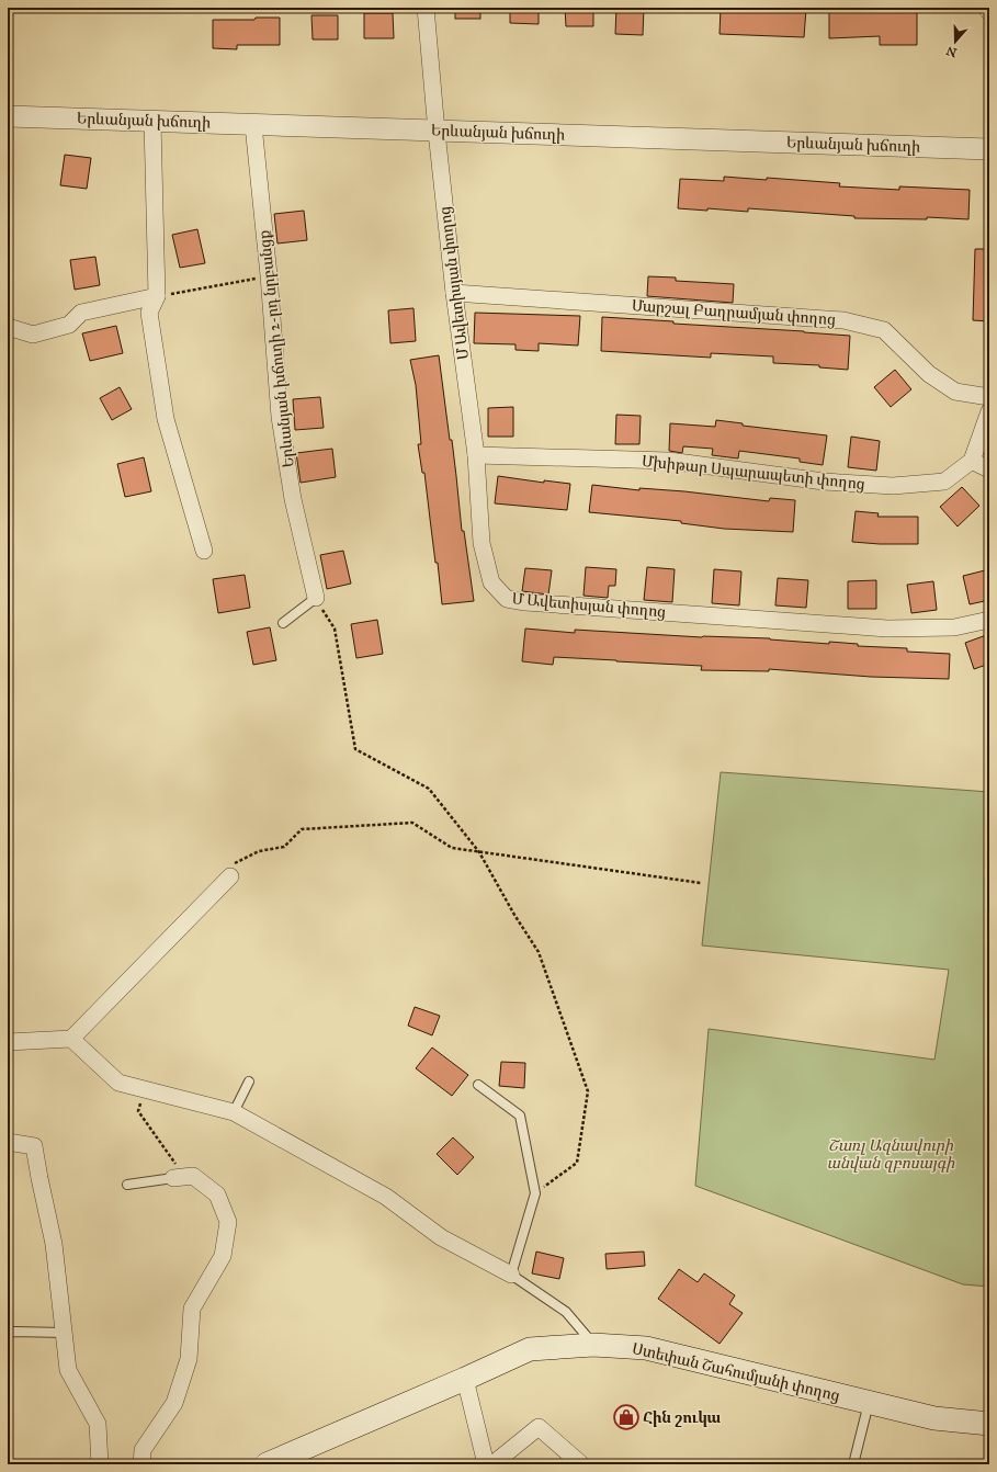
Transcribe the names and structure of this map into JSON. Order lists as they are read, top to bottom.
{
  "streets": {
    "main road": ["Ստեփան Շահումյանի փողոց"],
    "street": [
      "Երևանյան խճուղի",
      "Մ Ավետիսյան փողոց",
      "Մարշալ Բաղրամյան փողոց",
      "Երևանյան խճուղի 2-րդ նրբանցք",
      "Մխիթար Սպարապետի փողոց"
    ]
  },
  "crossings": [
    ["Երևանյան խճուղի", "Մ Ավետիսյան փողոց"],
    ["Երևանյան խճուղի", "Երևանյան խճուղի 2-րդ նրբանցք"],
    ["Մ Ավետիսյան փողոց", "Մարշալ Բաղրամյան փողոց"],
    ["Մ Ավետիսյան փողոց", "Մխիթար Սպարապետի փողոց"]
  ],
  "parks": ["Շառլ Ազնավուրի անվան զբոսայգի"],
  "places": {
    "shop": ["Հին շուկա"]
  },
  "north": "bottom"
}
